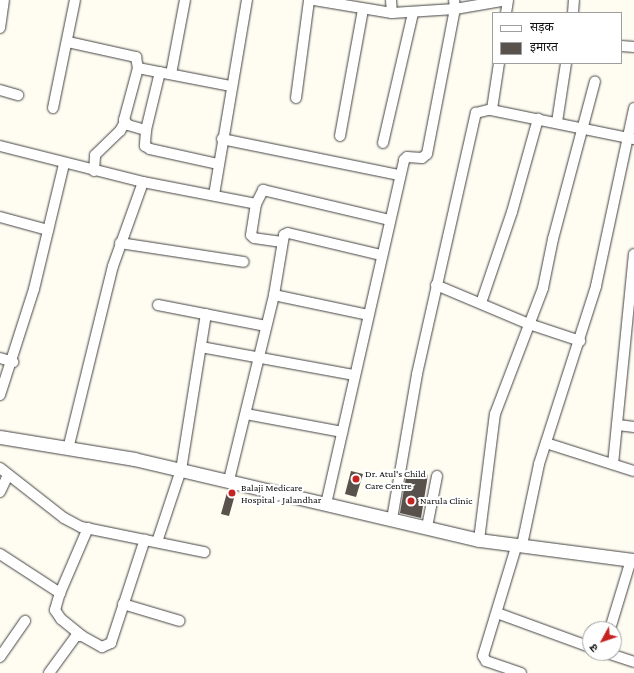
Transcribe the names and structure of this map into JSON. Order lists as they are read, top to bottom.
{
  "places": ["Dr. Atul's Child Care Centre", "Balaji Medicare Hospital - Jalandhar", "Narula Clinic"],
  "legend": ["सड़क", "इमारत"],
  "north": "bottom left"
}
